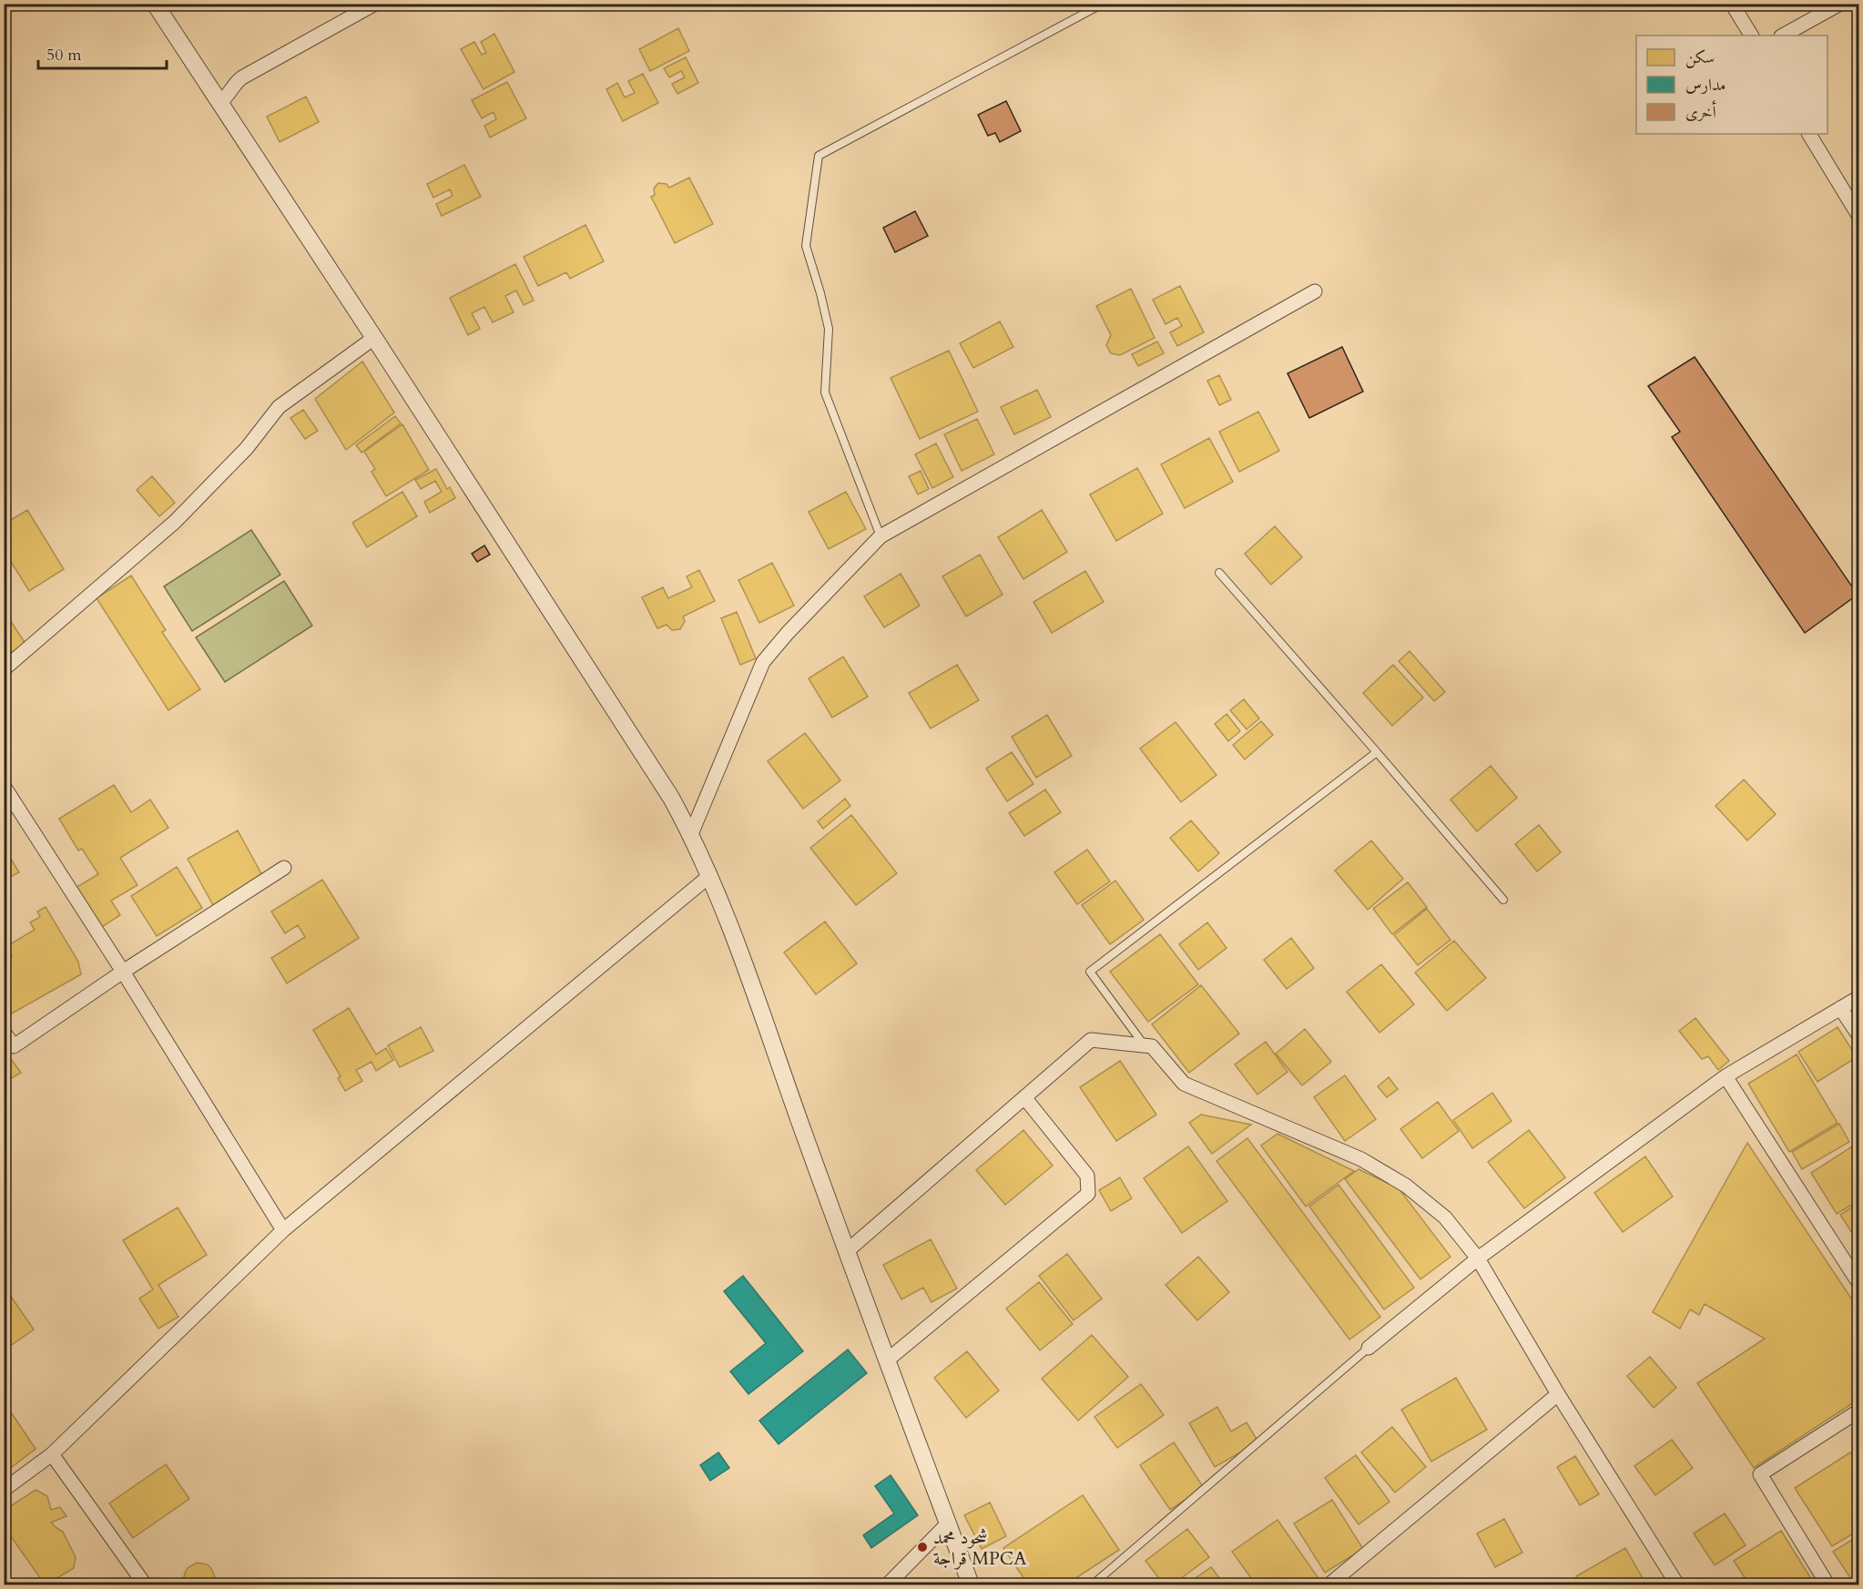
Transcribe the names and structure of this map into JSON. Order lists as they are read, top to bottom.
{
  "places": ["شحود محمد قراجة MPCA"],
  "legend": ["سكن", "مدارس", "أخرى"],
  "scale_bar": "50 m"
}
